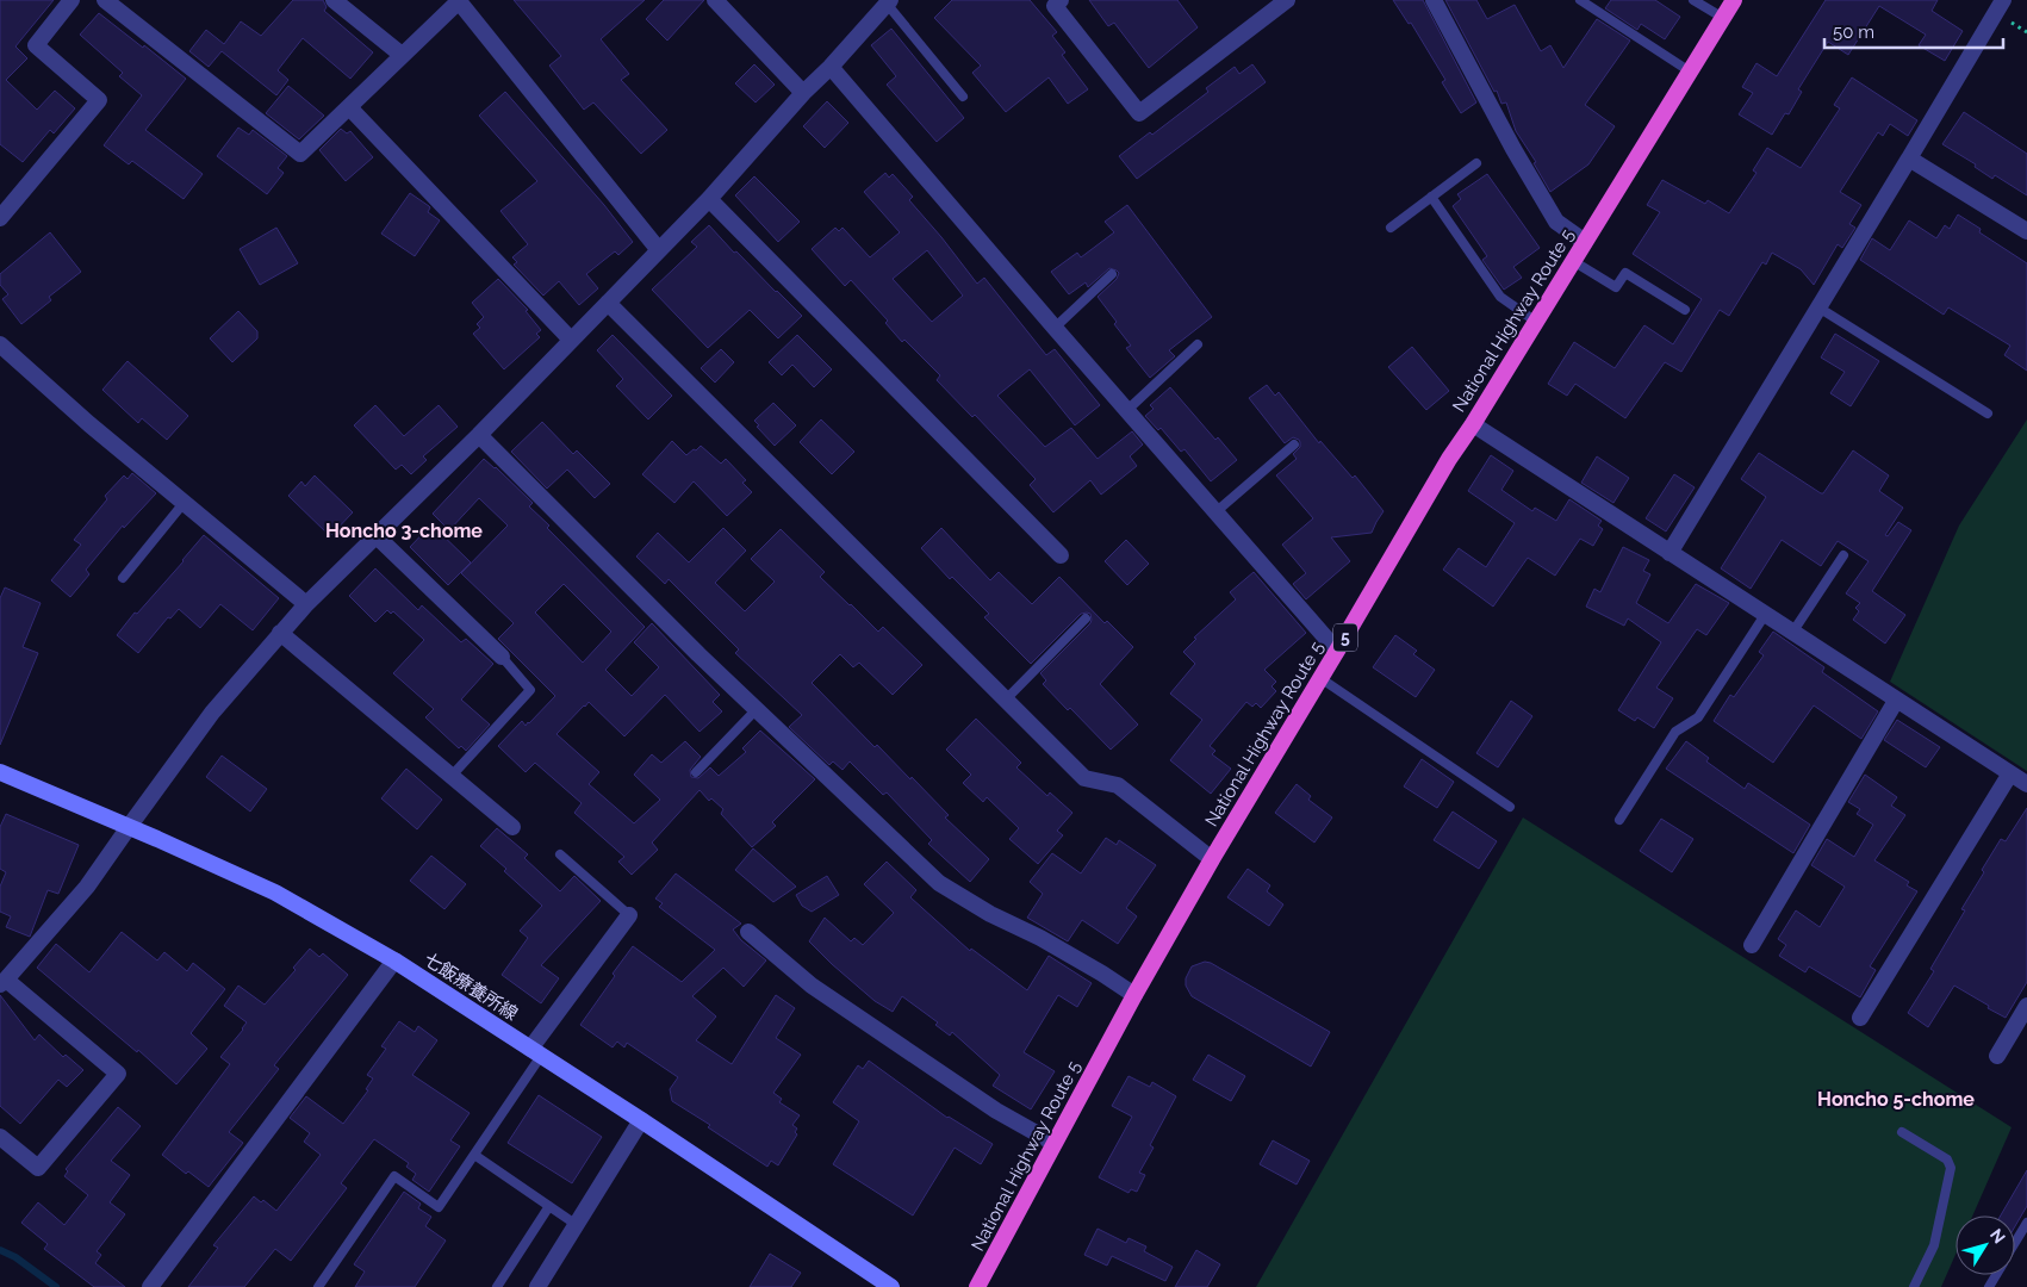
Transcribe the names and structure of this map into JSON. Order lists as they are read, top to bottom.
{
  "streets": {
    "highway": ["National Highway Route 5", "5"],
    "main road": ["七飯療養所線"]
  },
  "districts": ["Honcho 3-chome", "Honcho 5-chome"],
  "scale_bar": "50 m",
  "north": "top right"
}
